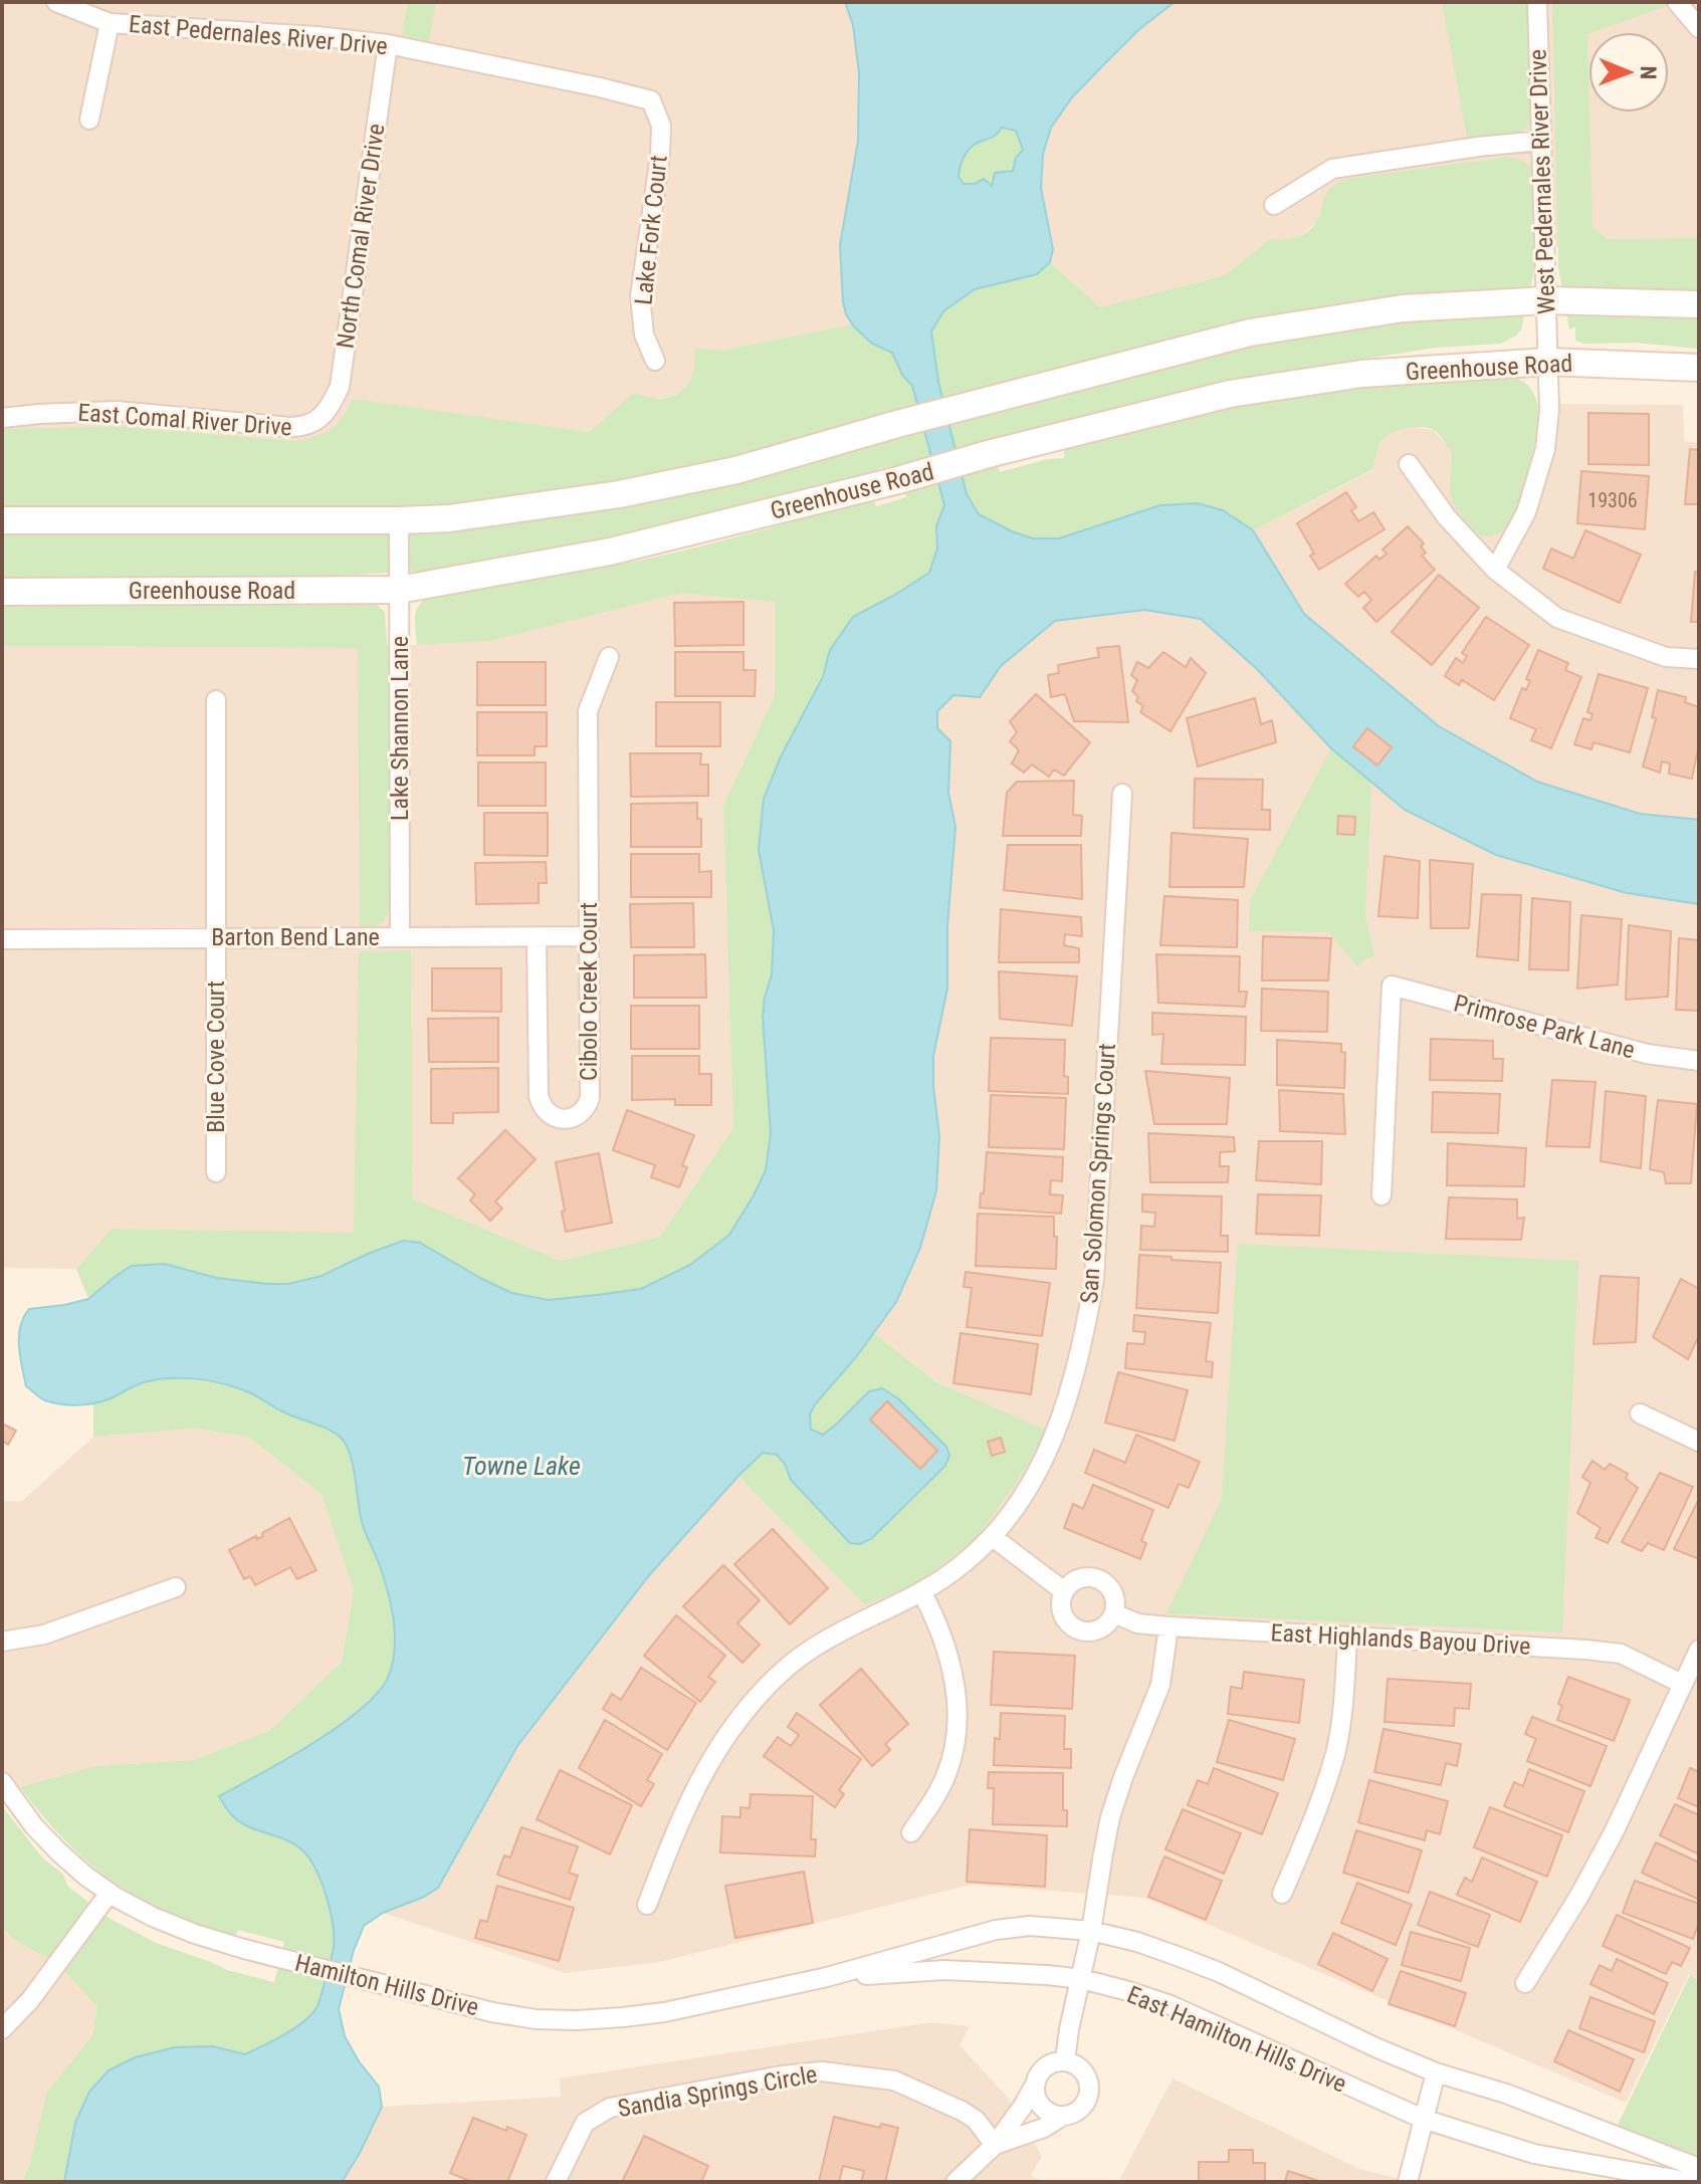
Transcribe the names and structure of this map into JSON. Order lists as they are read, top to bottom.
{
  "streets": {
    "main road": ["Greenhouse Road"],
    "street": [
      "East Pedernales River Drive",
      "West Pedernales River Drive",
      "Lake Fork Court",
      "North Comal River Drive",
      "East Comal River Drive",
      "Lake Shannon Lane",
      "Barton Bend Lane",
      "Cibolo Creek Court",
      "Primrose Park Lane",
      "Blue Cove Court",
      "San Solomon Springs Court",
      "East Highlands Bayou Drive",
      "Hamilton Hills Drive",
      "East Hamilton Hills Drive",
      "Sandia Springs Circle"
    ]
  },
  "crossings": [
    ["East Pedernales River Drive", "Lake Fork Court"],
    ["East Pedernales River Drive", "North Comal River Drive"],
    ["West Pedernales River Drive", "Greenhouse Road"],
    ["North Comal River Drive", "East Comal River Drive"],
    ["Greenhouse Road", "Lake Shannon Lane"],
    ["Lake Shannon Lane", "Barton Bend Lane"],
    ["Barton Bend Lane", "Cibolo Creek Court"],
    ["Barton Bend Lane", "Blue Cove Court"],
    ["Hamilton Hills Drive", "East Hamilton Hills Drive"]
  ],
  "water": ["Towne Lake"],
  "house_numbers": ["19306"],
  "north": "right"
}
